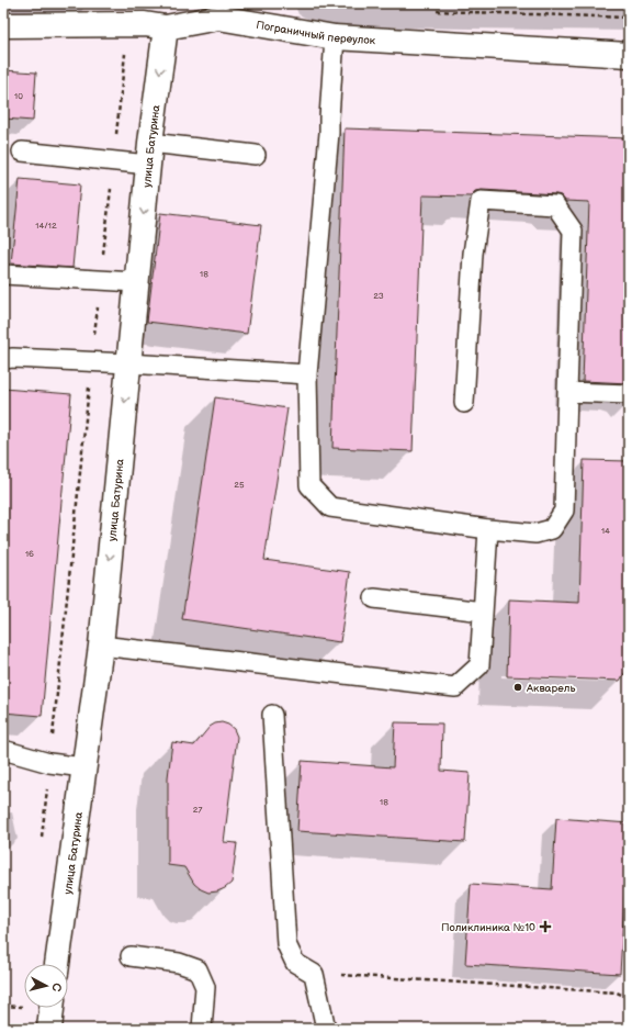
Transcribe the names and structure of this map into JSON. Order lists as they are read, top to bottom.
{
  "streets": {
    "street": ["Пограничный переулок", "улица Батурина"]
  },
  "crossings": [
    ["Пограничный переулок", "улица Батурина"]
  ],
  "one_way": ["улица Батурина"],
  "places": {
    "other": ["Акварель"],
    "health": ["Поликлиника №10"]
  },
  "house_numbers": [
    "10",
    "14/12",
    "18",
    "23",
    "25",
    "14",
    "16",
    "18",
    "27"
  ],
  "north": "right"
}
